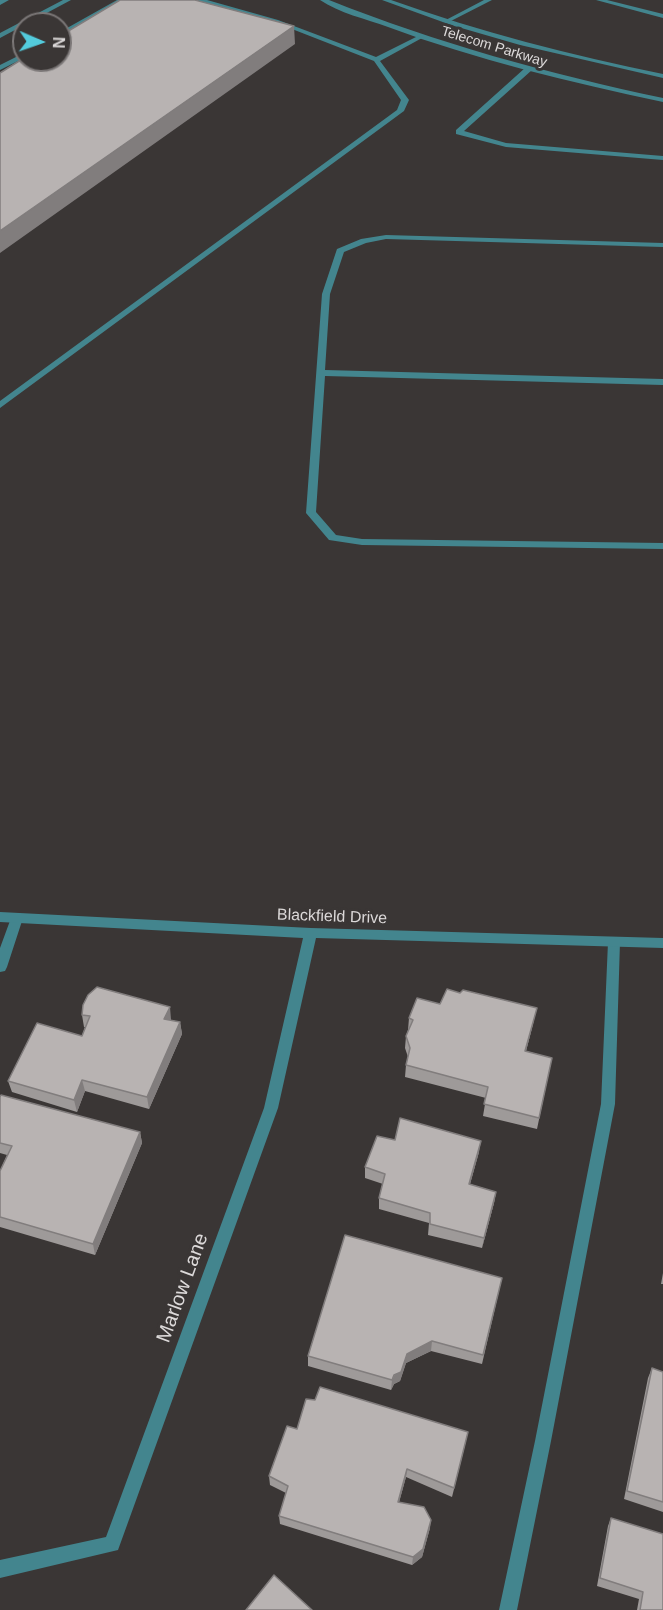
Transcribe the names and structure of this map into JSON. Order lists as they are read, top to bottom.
{
  "streets": {
    "street": ["Telecom Parkway", "Blackfield Drive", "Marlow Lane"]
  },
  "crossings": [
    ["Blackfield Drive", "Marlow Lane"]
  ],
  "north": "right"
}
